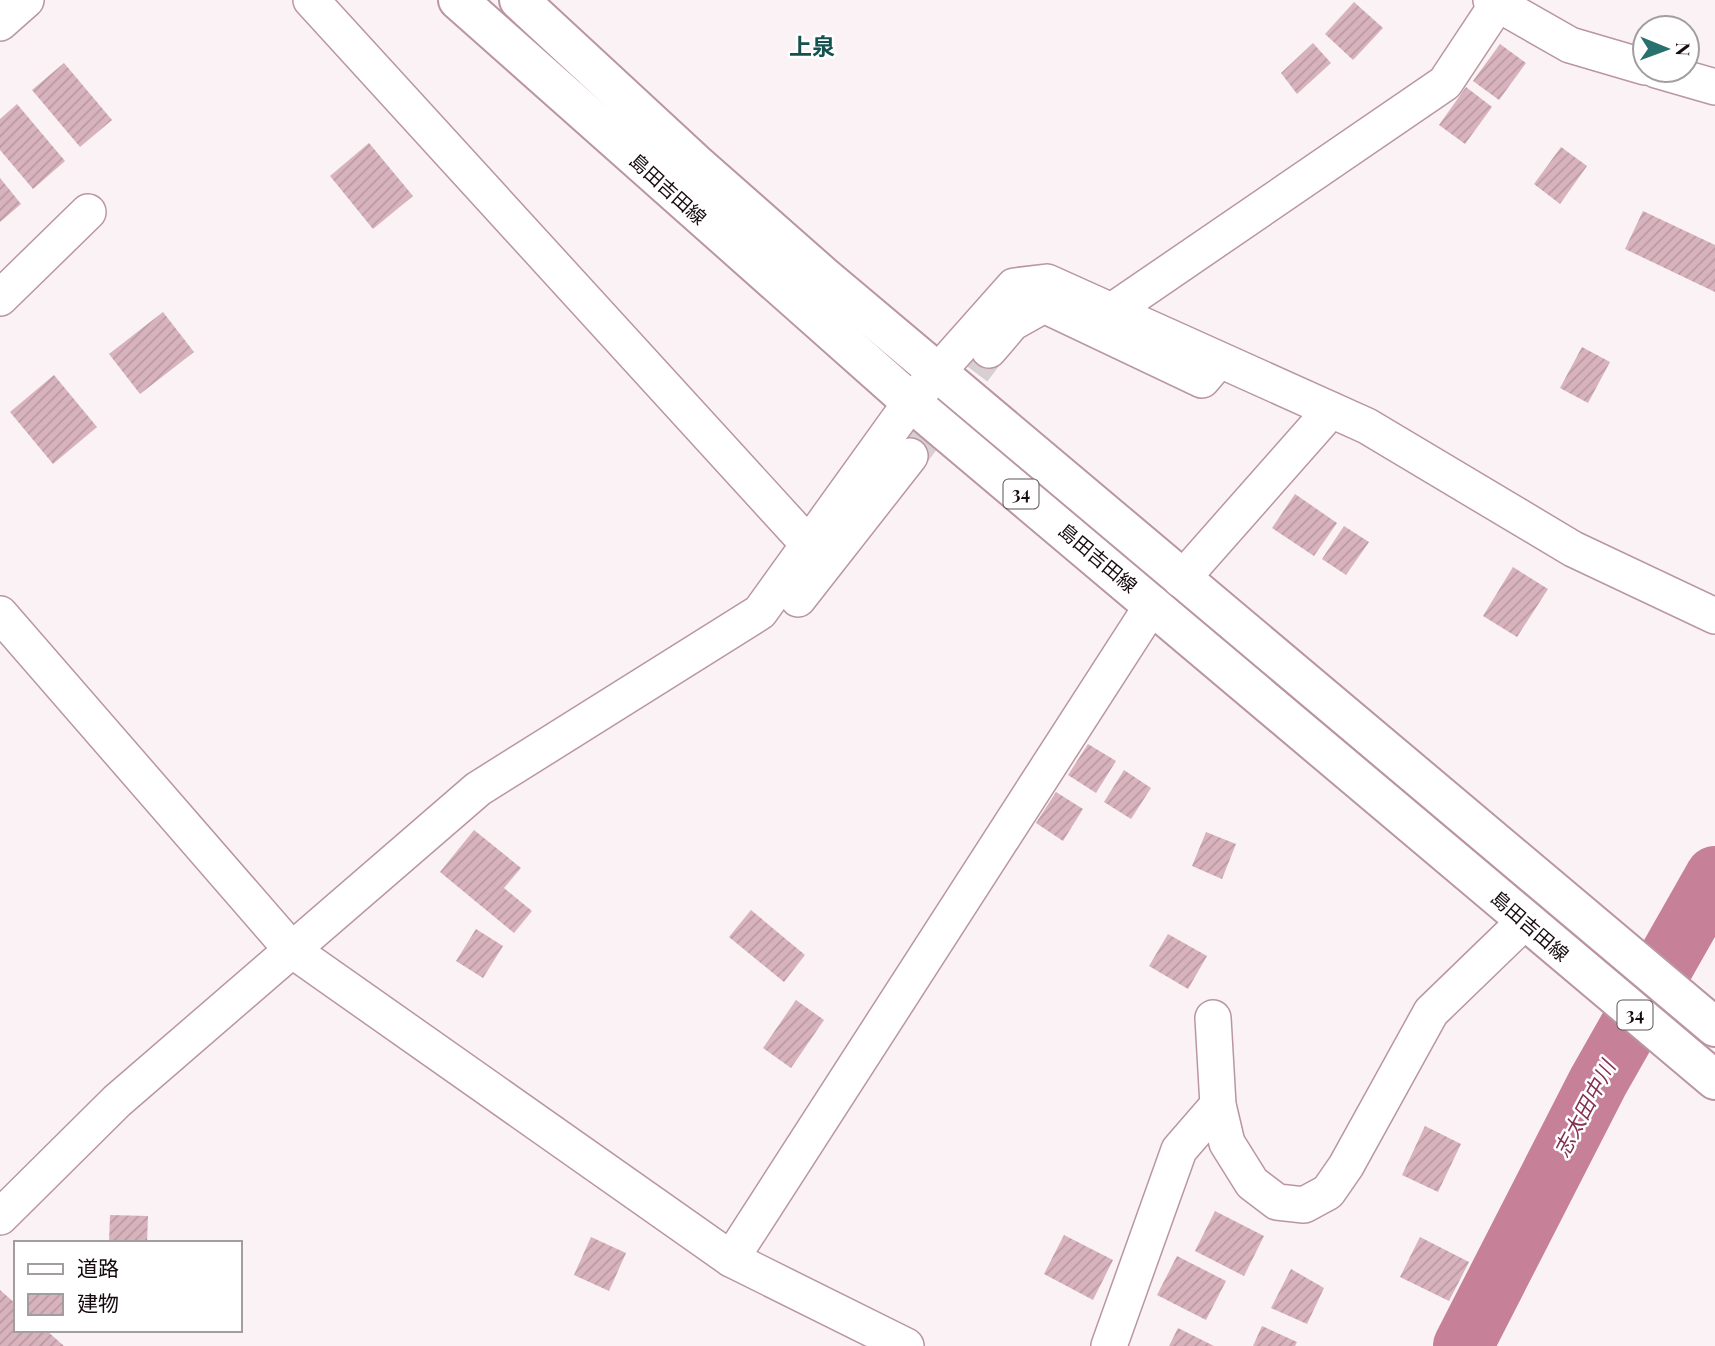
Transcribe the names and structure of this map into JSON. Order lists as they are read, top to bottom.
{
  "streets": {
    "main road": ["島田吉田線", "34"]
  },
  "districts": ["上泉"],
  "water": ["志太田中川"],
  "legend": ["道路", "建物"],
  "north": "right"
}
